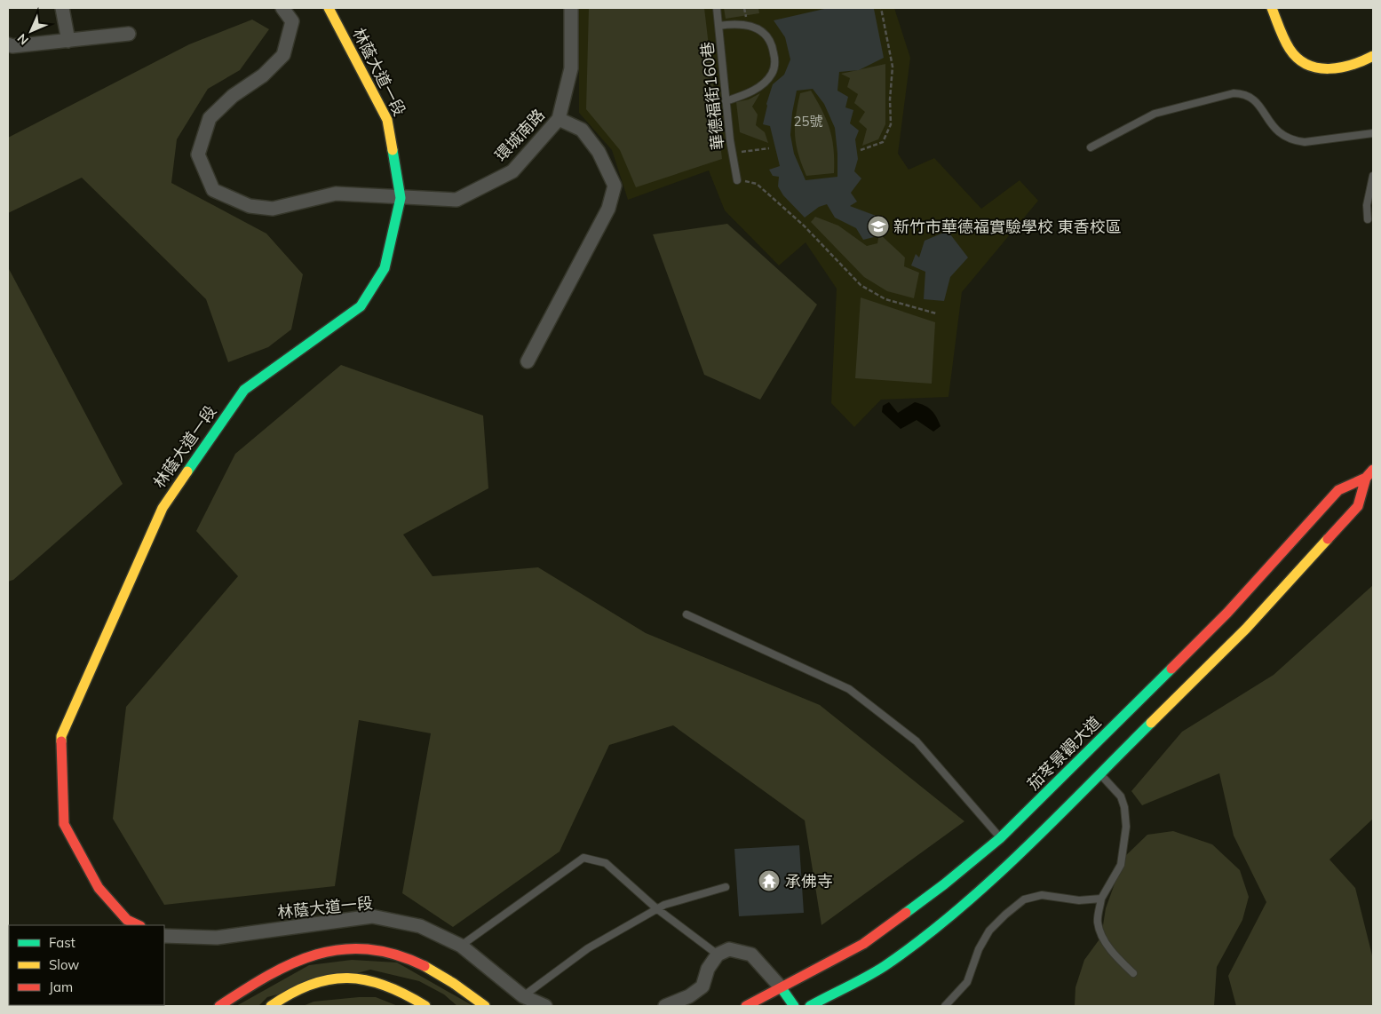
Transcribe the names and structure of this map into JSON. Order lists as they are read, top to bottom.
{
  "streets": {
    "main road": ["林蔭大道一段", "茄苳景觀大道"],
    "street": ["環城南路"],
    "lane": ["華德福街160巷"]
  },
  "crossings": [
    ["林蔭大道一段", "環城南路"]
  ],
  "places": {
    "school or university": ["新竹市華德福實驗學校 東香校區"],
    "temple": ["承佛寺"]
  },
  "house_numbers": ["25號"],
  "legend": ["Fast", "Slow", "Jam"],
  "north": "bottom left"
}
